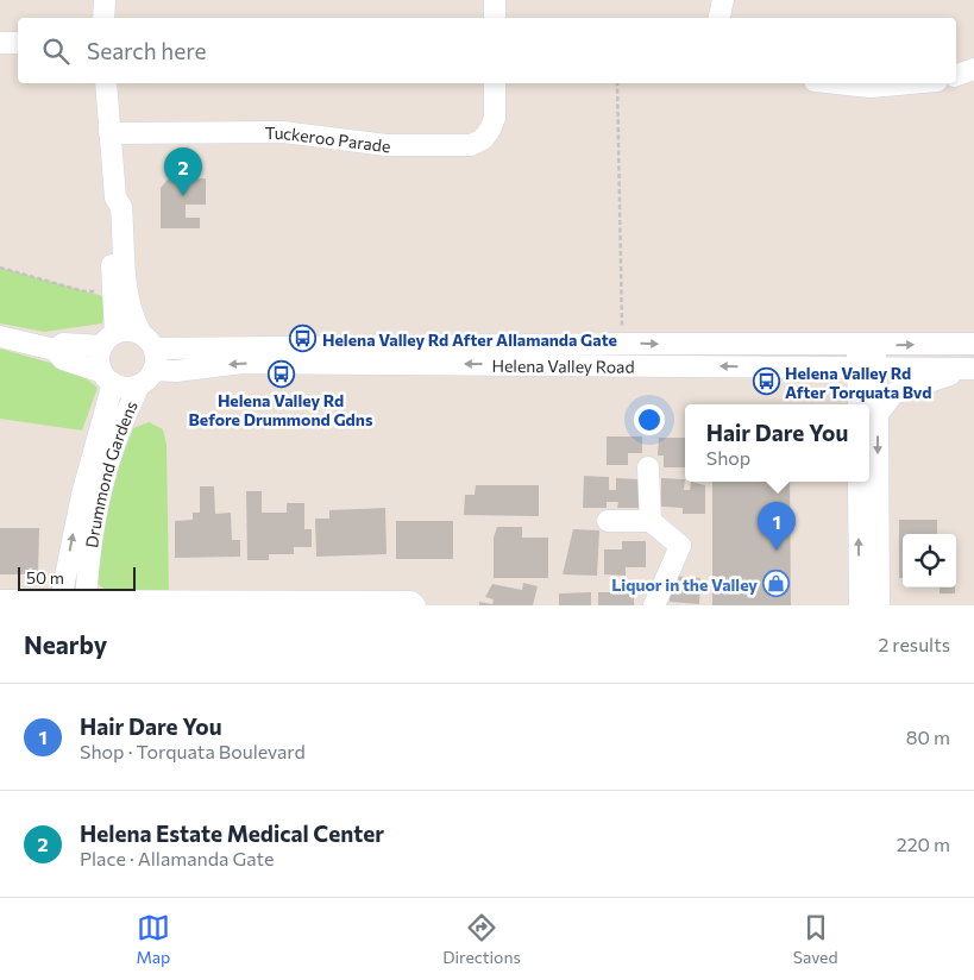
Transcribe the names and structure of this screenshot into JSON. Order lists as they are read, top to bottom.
{
  "streets": {
    "street": ["Tuckeroo Parade", "Helena Valley Road", "Drummond Gardens"]
  },
  "crossings": [
    ["Helena Valley Road", "Drummond Gardens"]
  ],
  "places": {
    "bus stop": ["Helena Valley Rd After Allamanda Gate", "Helena Valley Rd Before Drummond Gdns", "Helena Valley Rd After Torquata Bvd"],
    "shop": ["Liquor in the Valley"]
  },
  "scale_bar": "50 m",
  "page": {
    "search": "Search here",
    "pins": ["2", "1"],
    "popup": ["Hair Dare You", "Shop"],
    "scale": "50 m",
    "heading": ["Nearby", "2 results"],
    "list": [
      {
        "mark": "1",
        "name": "Hair Dare You",
        "note": "Shop · Torquata Boulevard",
        "value": "80 m"
      },
      {
        "mark": "2",
        "name": "Helena Estate Medical Center",
        "note": "Place · Allamanda Gate",
        "value": "220 m"
      }
    ],
    "nav": ["Map", "Directions", "Saved"]
  }
}
